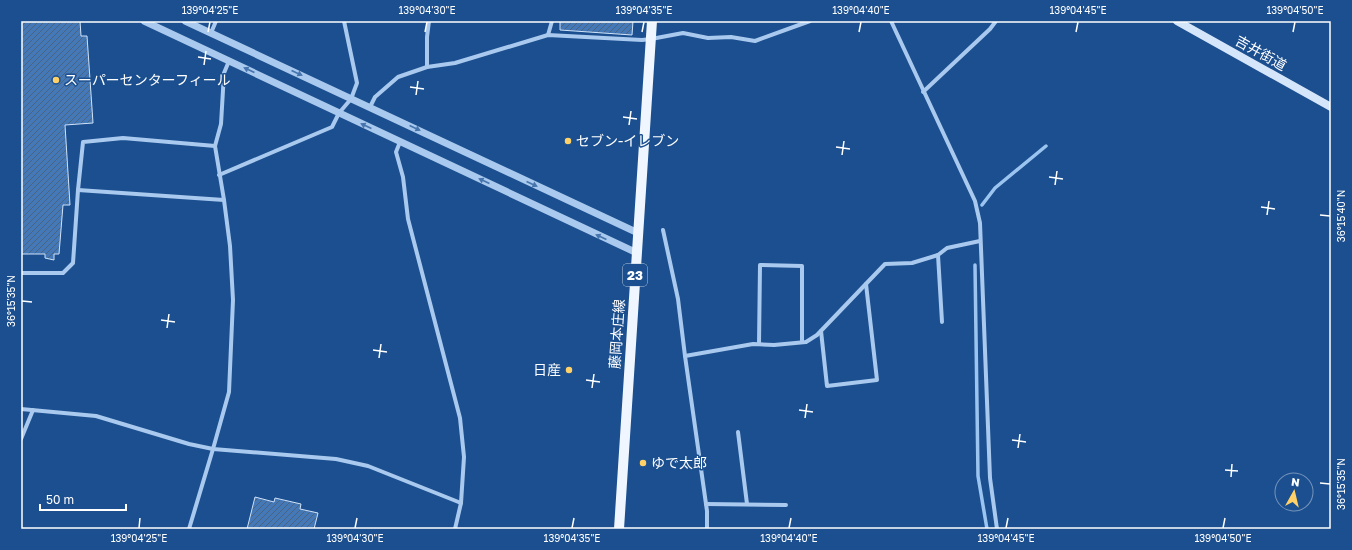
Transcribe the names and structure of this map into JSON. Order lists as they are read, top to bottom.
{
  "streets": {
    "main road": ["吉井街道", "23", "藤岡本庄線"]
  },
  "places": [
    "スーパーセンターフィール",
    "セブン-イレブン",
    "日産",
    "ゆで太郎"
  ],
  "scale_bar": "50 m",
  "north": "top",
  "coordinates": [
    "139°04'25\"E",
    "139°04'30\"E",
    "139°04'35\"E",
    "139°04'40\"E",
    "139°04'45\"E",
    "139°04'50\"E",
    "36°15'40\"N",
    "36°15'35\"N"
  ]
}
